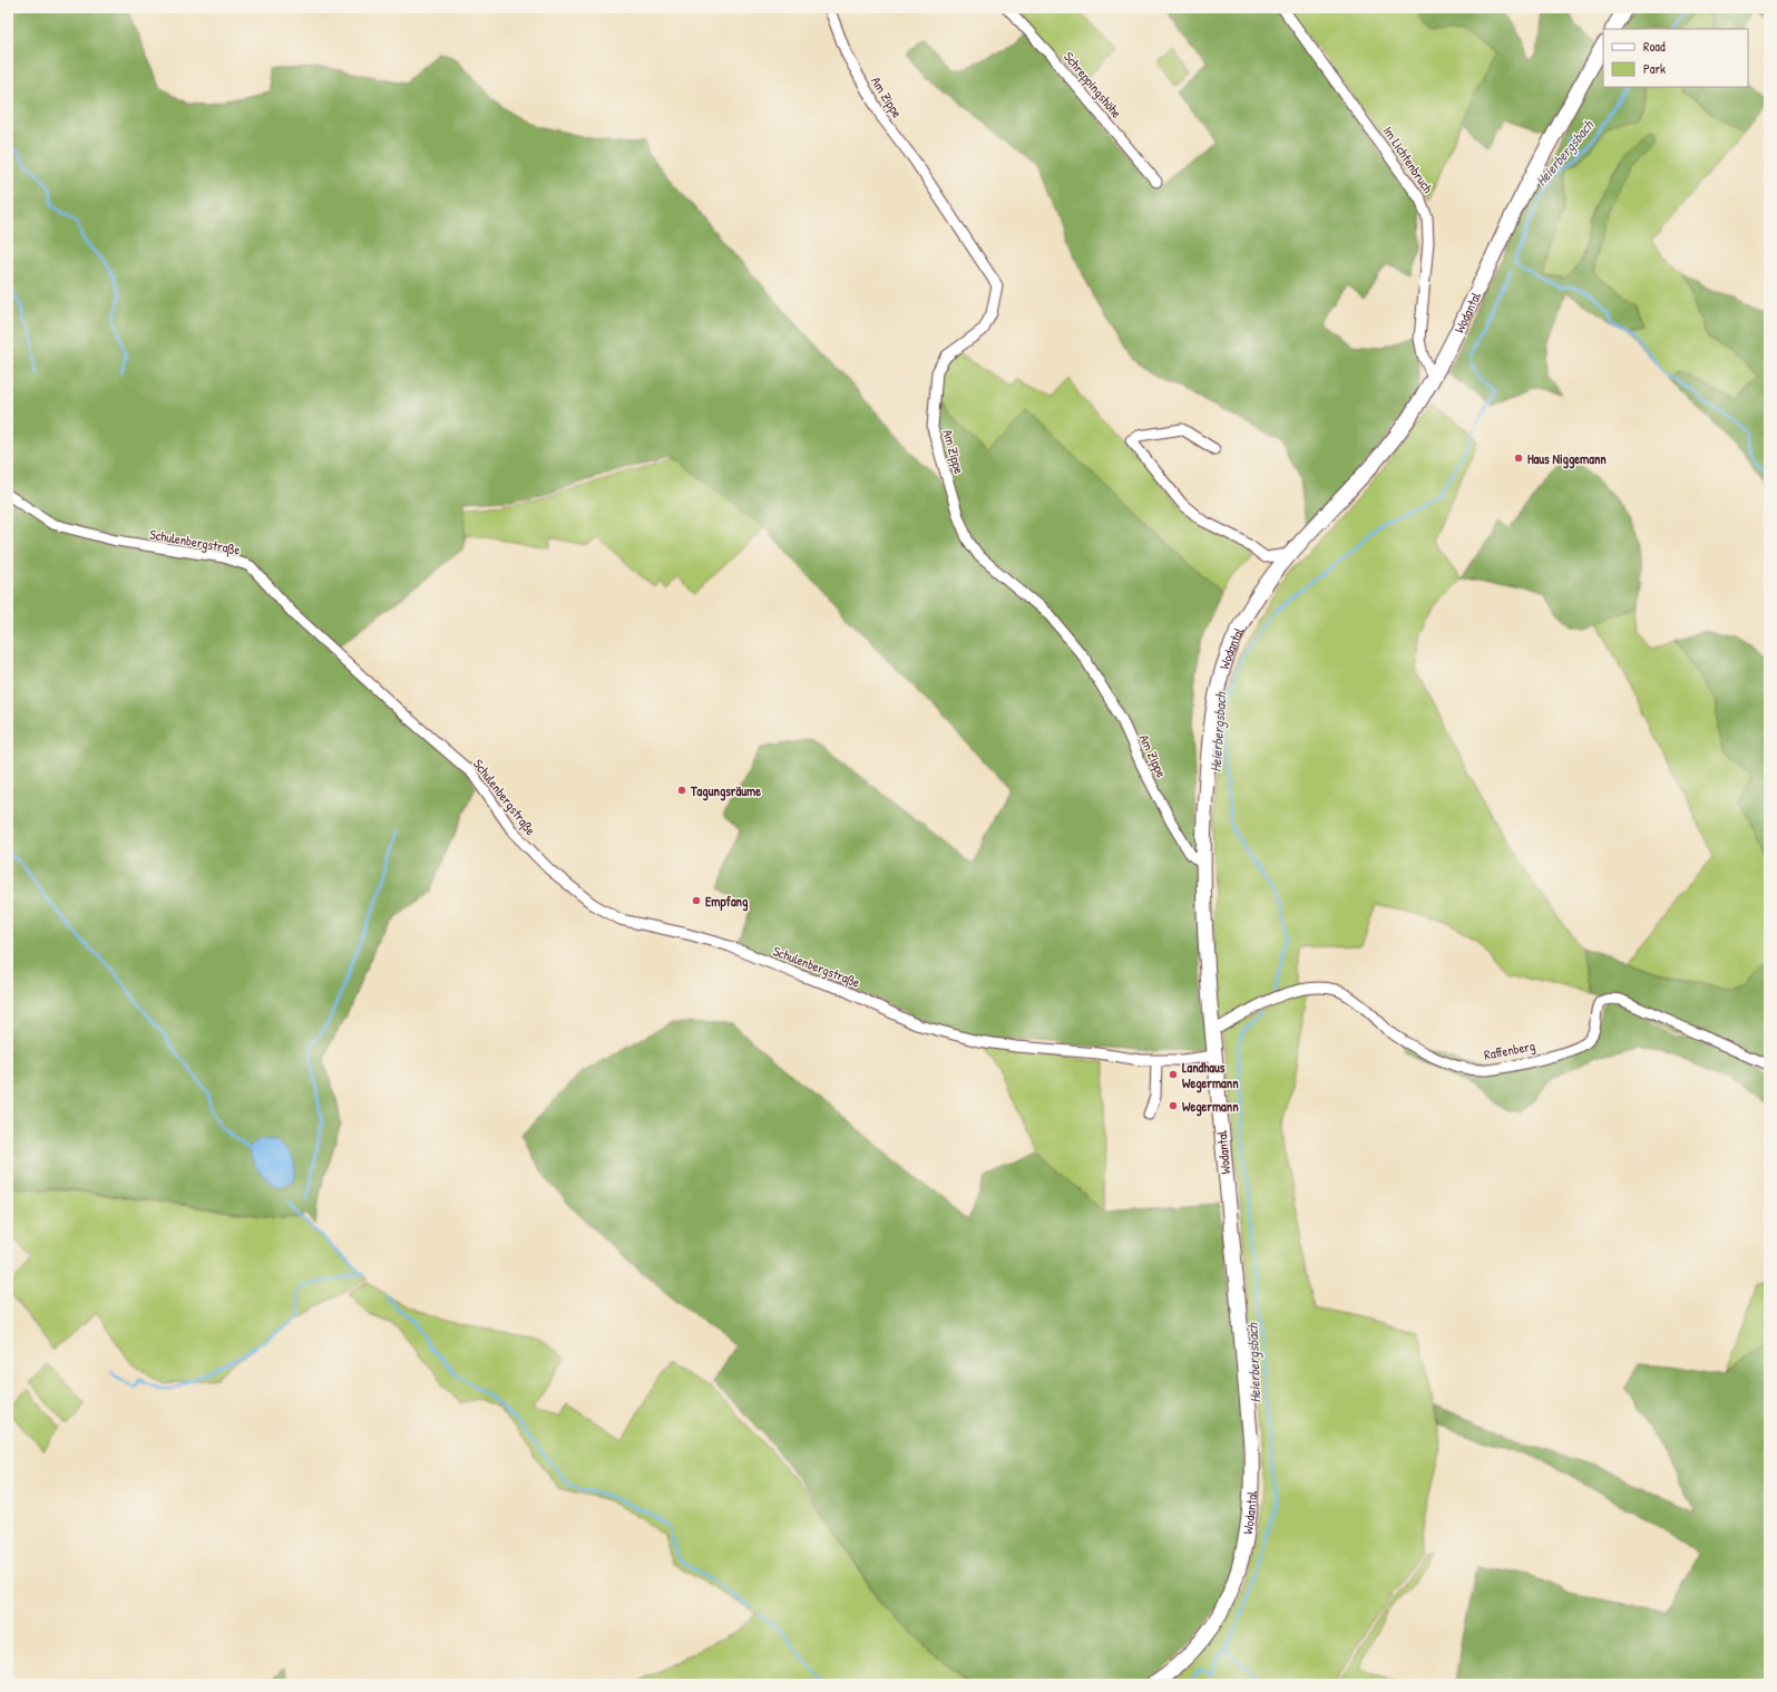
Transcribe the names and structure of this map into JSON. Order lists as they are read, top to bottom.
{
  "streets": {
    "main road": ["Wodantal"],
    "street": [
      "Schreppingshöhe",
      "Am Zippe",
      "Im Lichtenbruch",
      "Schulenbergstraße",
      "Raffenberg"
    ]
  },
  "crossings": [
    ["Am Zippe", "Wodantal"],
    ["Im Lichtenbruch", "Wodantal"],
    ["Wodantal", "Schulenbergstraße"],
    ["Wodantal", "Raffenberg"]
  ],
  "water": ["Heierbergsbach"],
  "places": [
    "Haus Niggemann",
    "Tagungsräume",
    "Empfang",
    "Landhaus Wegermann",
    "Wegermann"
  ],
  "legend": ["Road", "Park"]
}
